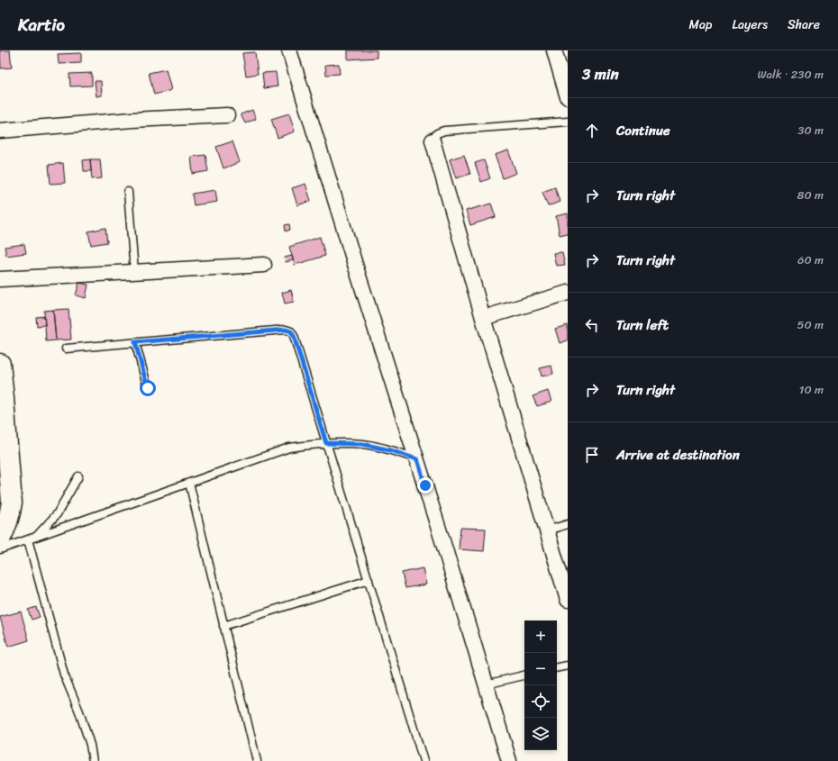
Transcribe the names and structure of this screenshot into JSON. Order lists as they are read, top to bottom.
{
  "page": {
    "header": "Kartio",
    "nav": ["Map", "Layers", "Share"],
    "heading": ["3 min", "Walk · 230 m"],
    "list": [
      ["Continue", "30 m"],
      ["Turn right", "80 m"],
      ["Turn right", "60 m"],
      ["Turn left", "50 m"],
      ["Turn right", "10 m"],
      "Arrive at destination"
    ],
    "map_buttons": ["+", "−"]
  }
}
